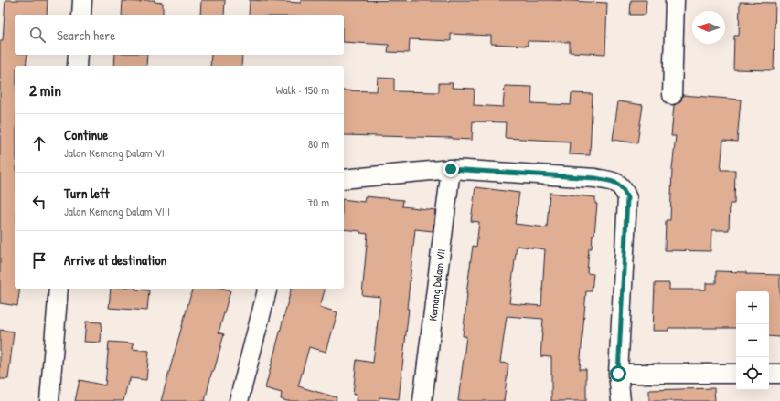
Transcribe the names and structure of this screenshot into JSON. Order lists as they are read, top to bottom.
{
  "streets": {
    "street": ["Kemang Dalam VII"]
  },
  "north": "left",
  "page": {
    "search": "Search here",
    "heading": ["2 min", "Walk · 150 m"],
    "list": [
      ["Continue", "Jalan Kemang Dalam VI", "80 m"],
      ["Turn left", "Jalan Kemang Dalam VIII", "70 m"],
      "Arrive at destination"
    ],
    "map_buttons": ["+", "−"]
  }
}
